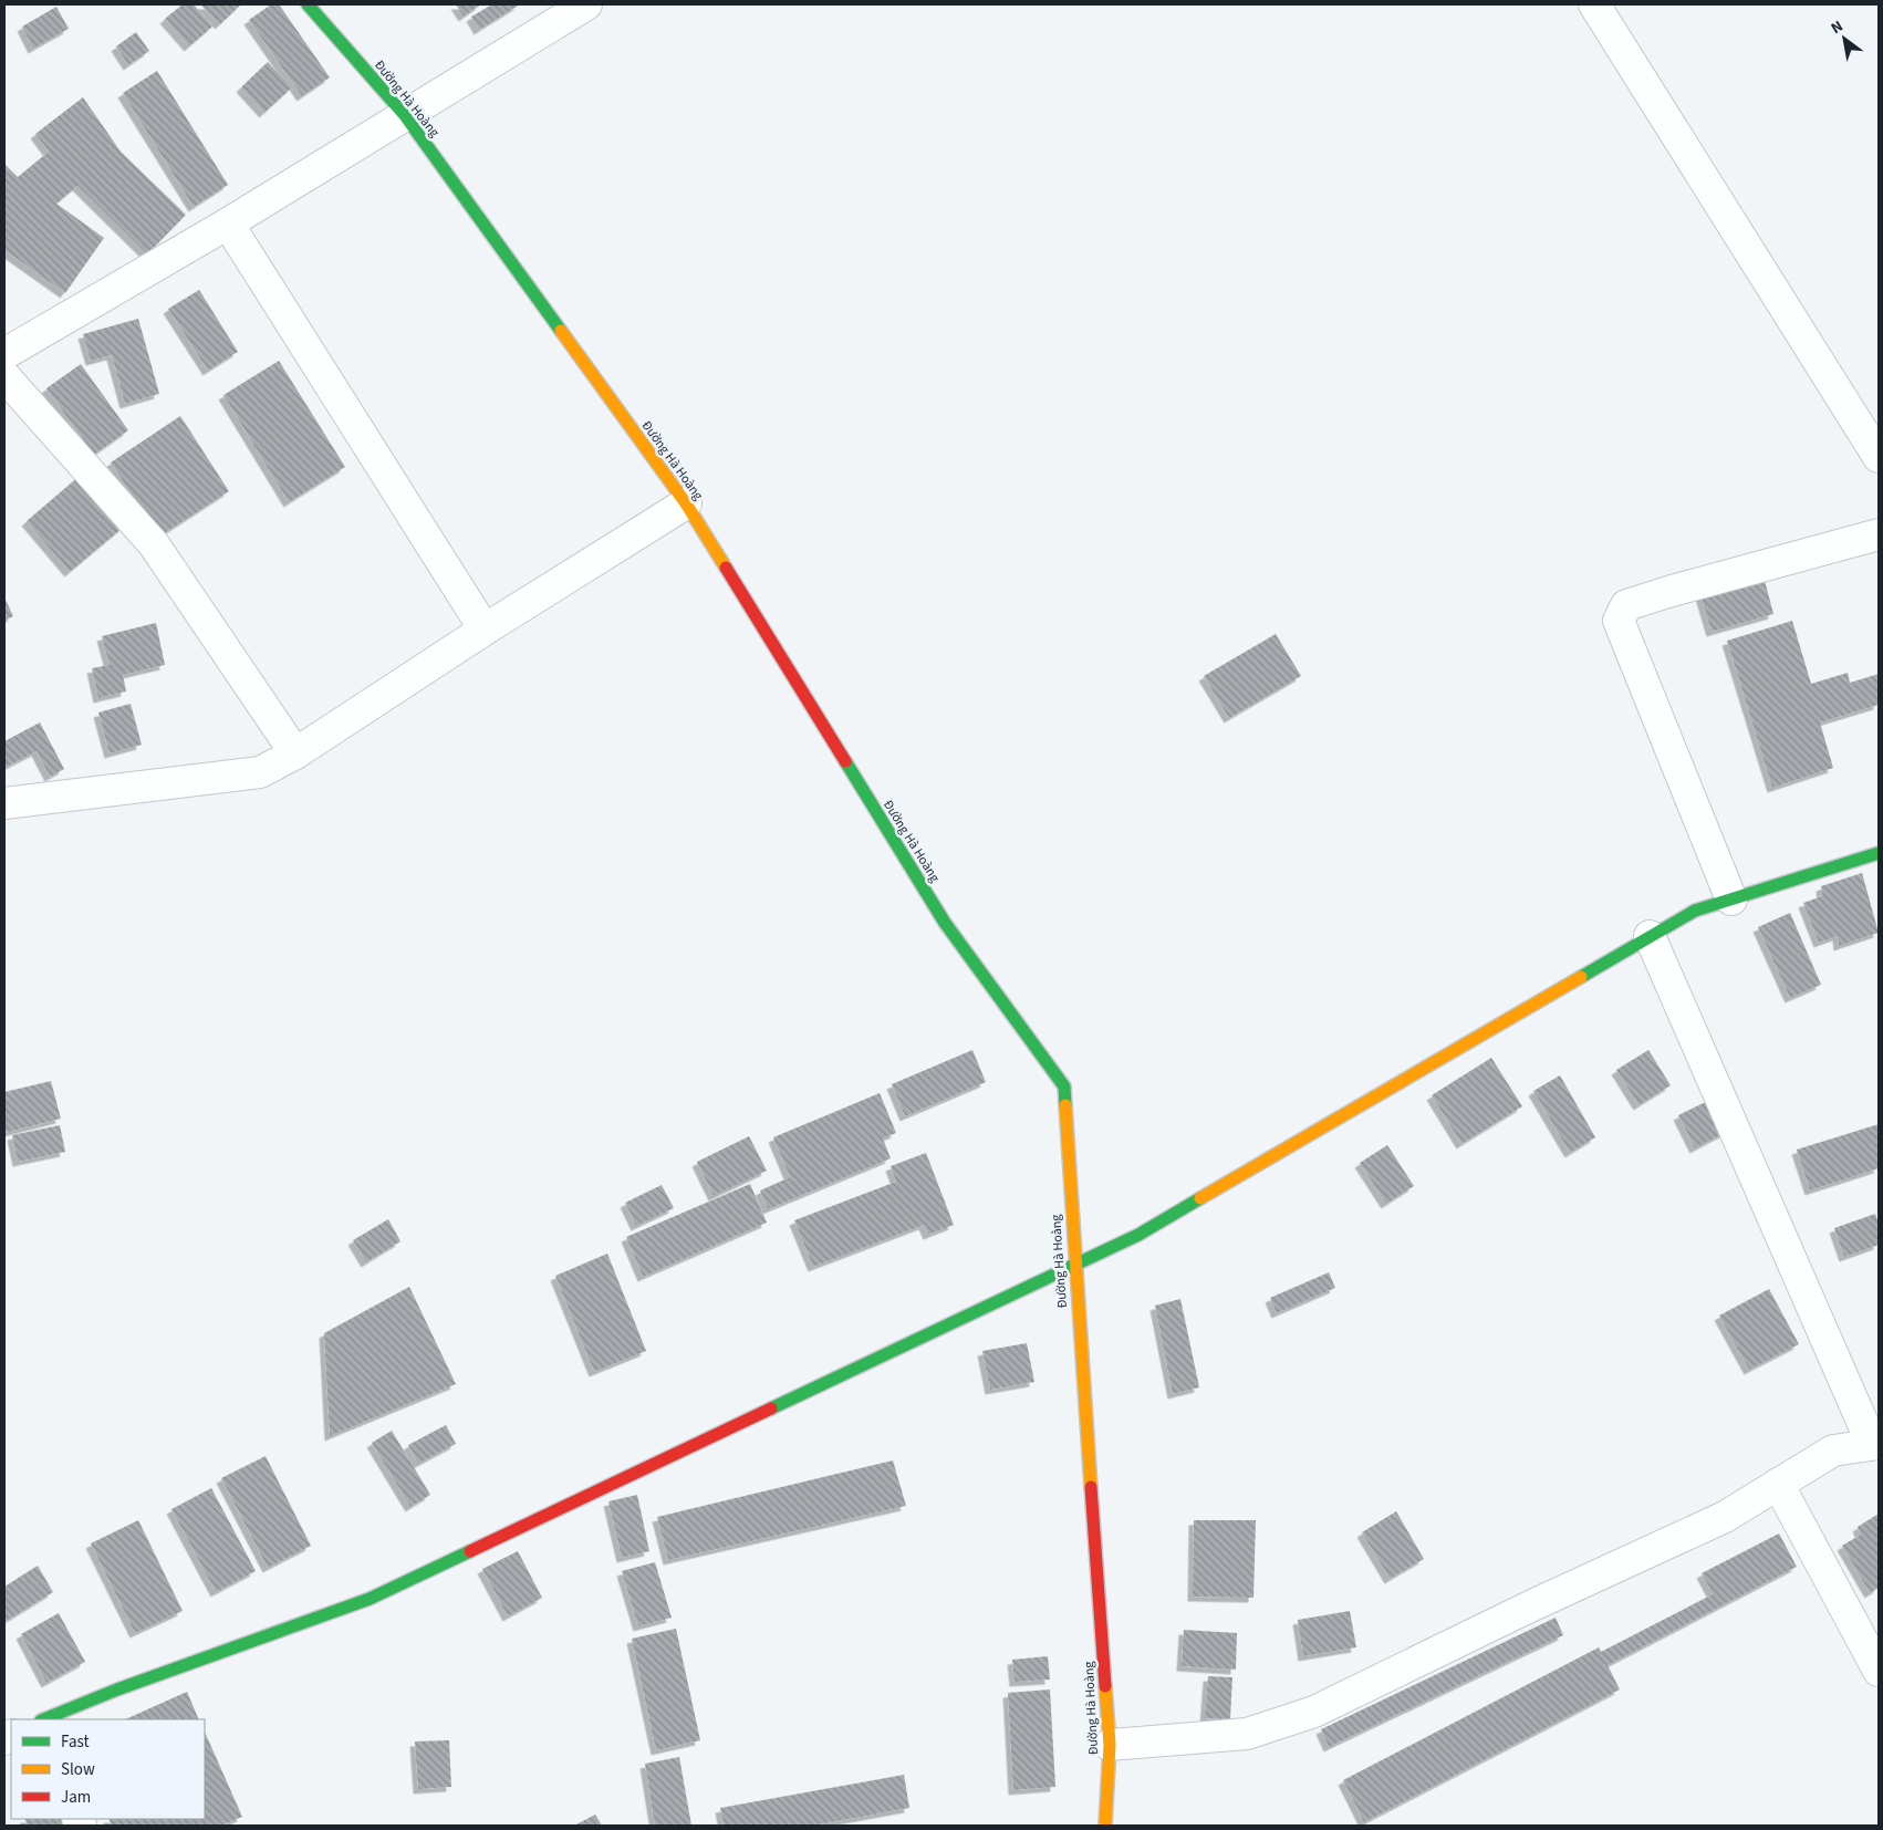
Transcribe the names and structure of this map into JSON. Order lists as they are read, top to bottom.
{
  "streets": {
    "street": ["Đường Hà Hoàng"]
  },
  "legend": ["Fast", "Slow", "Jam"],
  "north": "top left"
}
